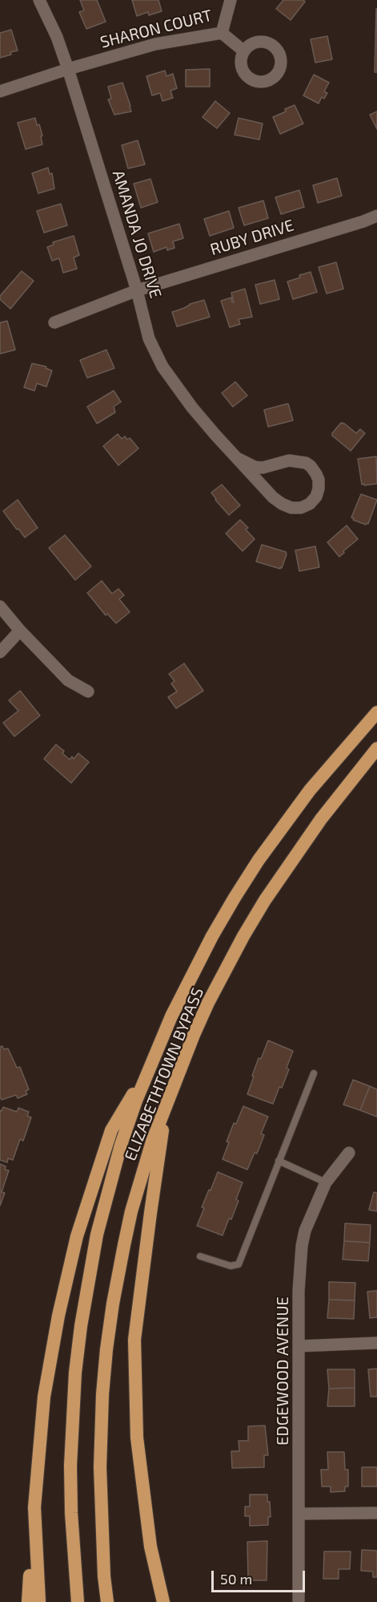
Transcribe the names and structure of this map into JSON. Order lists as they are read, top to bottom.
{
  "streets": {
    "highway": ["ELIZABETHTOWN BYPASS"],
    "street": [
      "SHARON COURT",
      "AMANDA JO DRIVE",
      "RUBY DRIVE",
      "EDGEWOOD AVENUE"
    ]
  },
  "crossings": [
    ["SHARON COURT", "AMANDA JO DRIVE"],
    ["AMANDA JO DRIVE", "RUBY DRIVE"]
  ],
  "scale_bar": "50 m"
}
